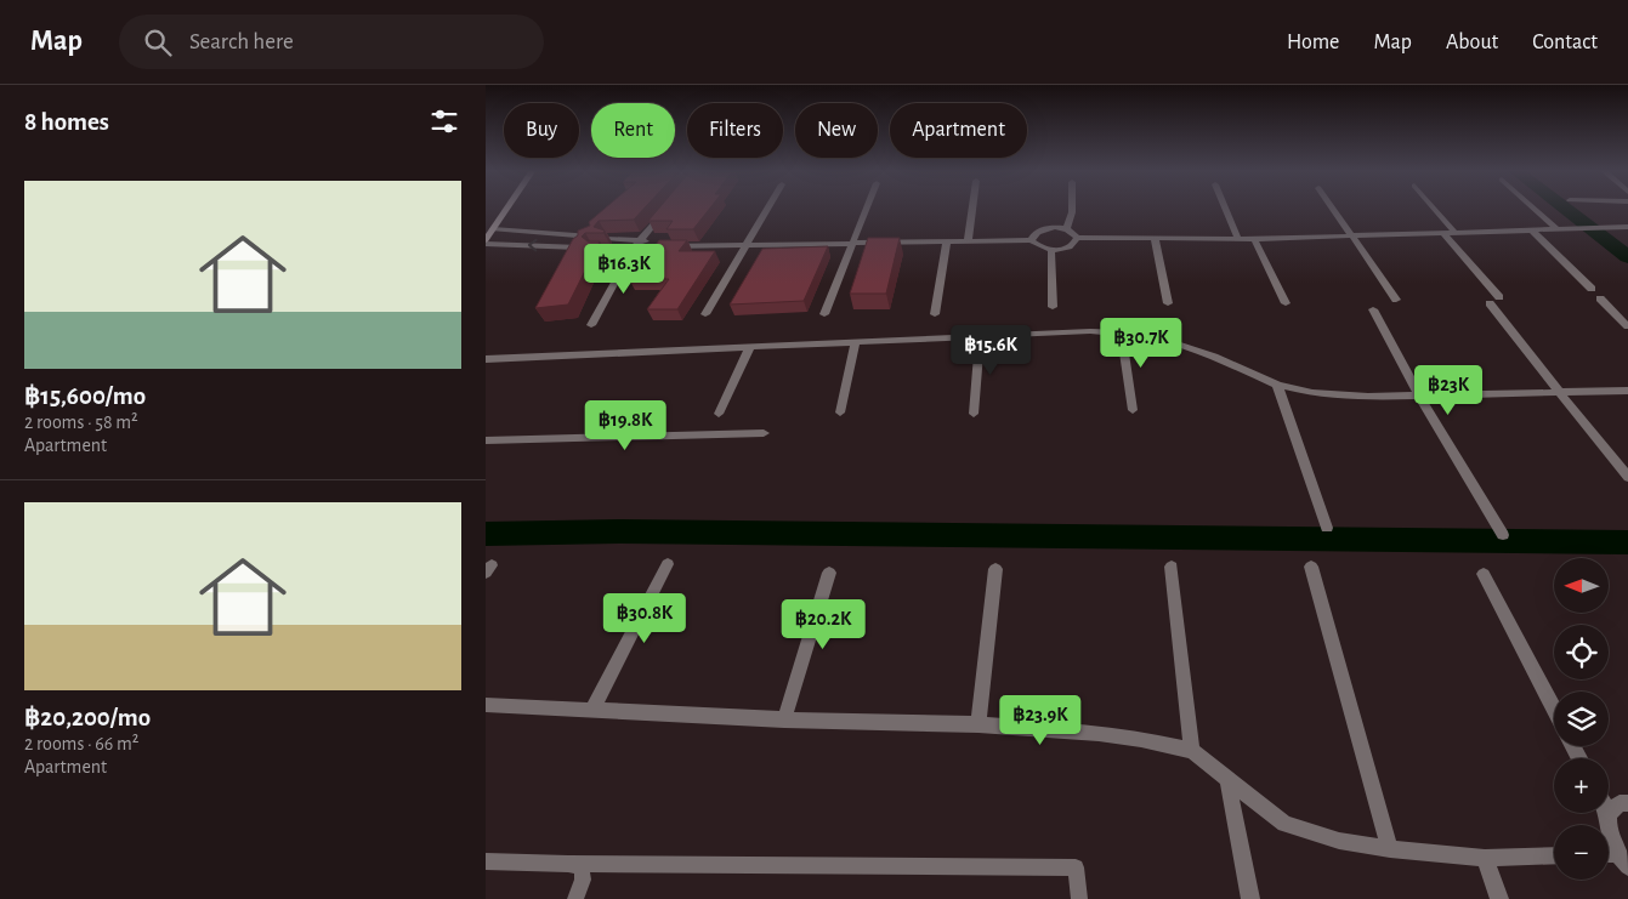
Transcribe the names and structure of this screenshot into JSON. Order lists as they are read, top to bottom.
{
  "north": "left",
  "page": {
    "header": "Map",
    "search": "Search here",
    "nav": [
      "Home",
      "Map",
      "About",
      "Contact"
    ],
    "heading": "8 homes",
    "chip": [
      "Buy",
      "Rent",
      "Filters",
      "New",
      "Apartment"
    ],
    "list": [
      {
        "name": "฿15,600/mo",
        "note": "2 rooms · 58 m² · Apartment"
      },
      {
        "name": "฿20,200/mo",
        "note": "2 rooms · 66 m² · Apartment"
      }
    ],
    "price": [
      "฿16.3K",
      "฿30.7K",
      "฿15.6K",
      "฿23K",
      "฿19.8K",
      "฿30.8K",
      "฿20.2K",
      "฿23.9K"
    ],
    "map_buttons": ["+", "−"]
  }
}
